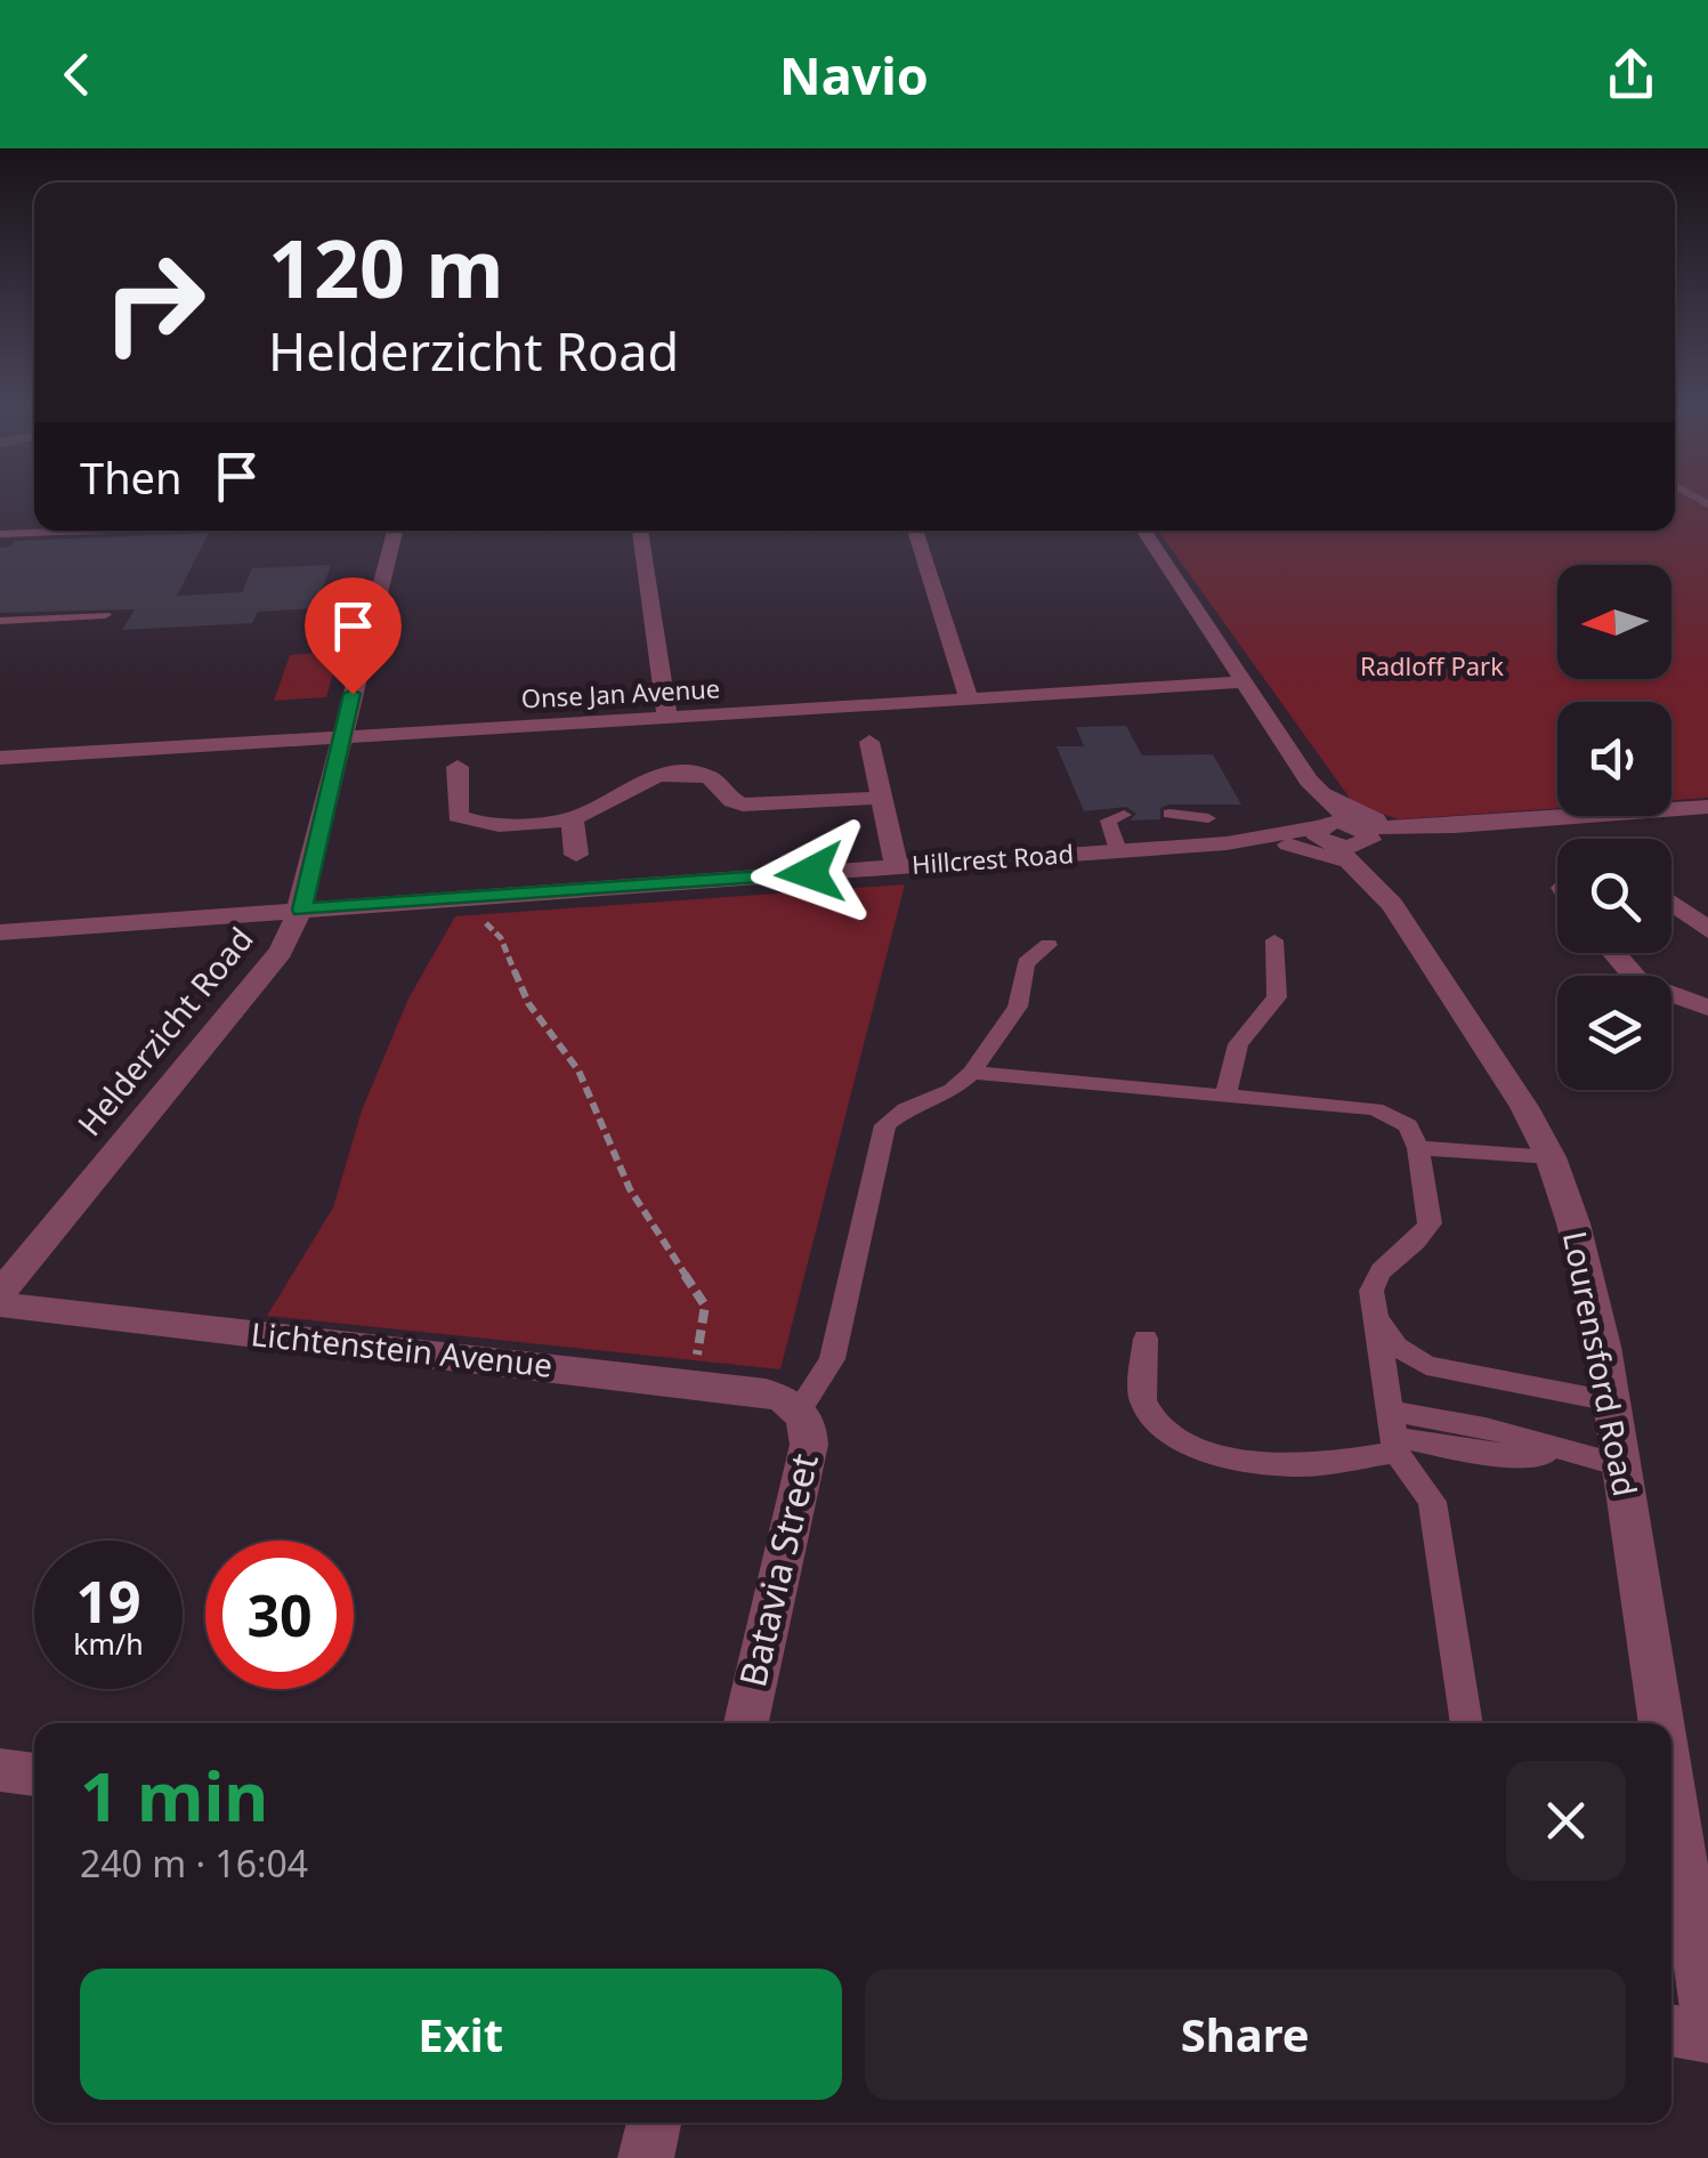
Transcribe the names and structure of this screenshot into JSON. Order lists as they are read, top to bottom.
{
  "streets": {
    "street": [
      "Onse Jan Avenue",
      "Hillcrest Road",
      "Helderzicht Road",
      "Lichtenstein Avenue",
      "Lourensford Road",
      "Batavia Street"
    ]
  },
  "crossings": [
    ["Onse Jan Avenue", "Helderzicht Road"],
    ["Onse Jan Avenue", "Lourensford Road"],
    ["Hillcrest Road", "Helderzicht Road"],
    ["Hillcrest Road", "Lourensford Road"],
    ["Lichtenstein Avenue", "Batavia Street"]
  ],
  "parks": ["Radloff Park"],
  "north": "left",
  "page": {
    "header": "Navio",
    "turn": ["120 m", "Helderzicht Road"],
    "then": "Then",
    "speed": "19 km/h",
    "limit": "30",
    "heading": ["1 min", "240 m · 16:04"],
    "buttons": ["Exit", "Share"]
  }
}
